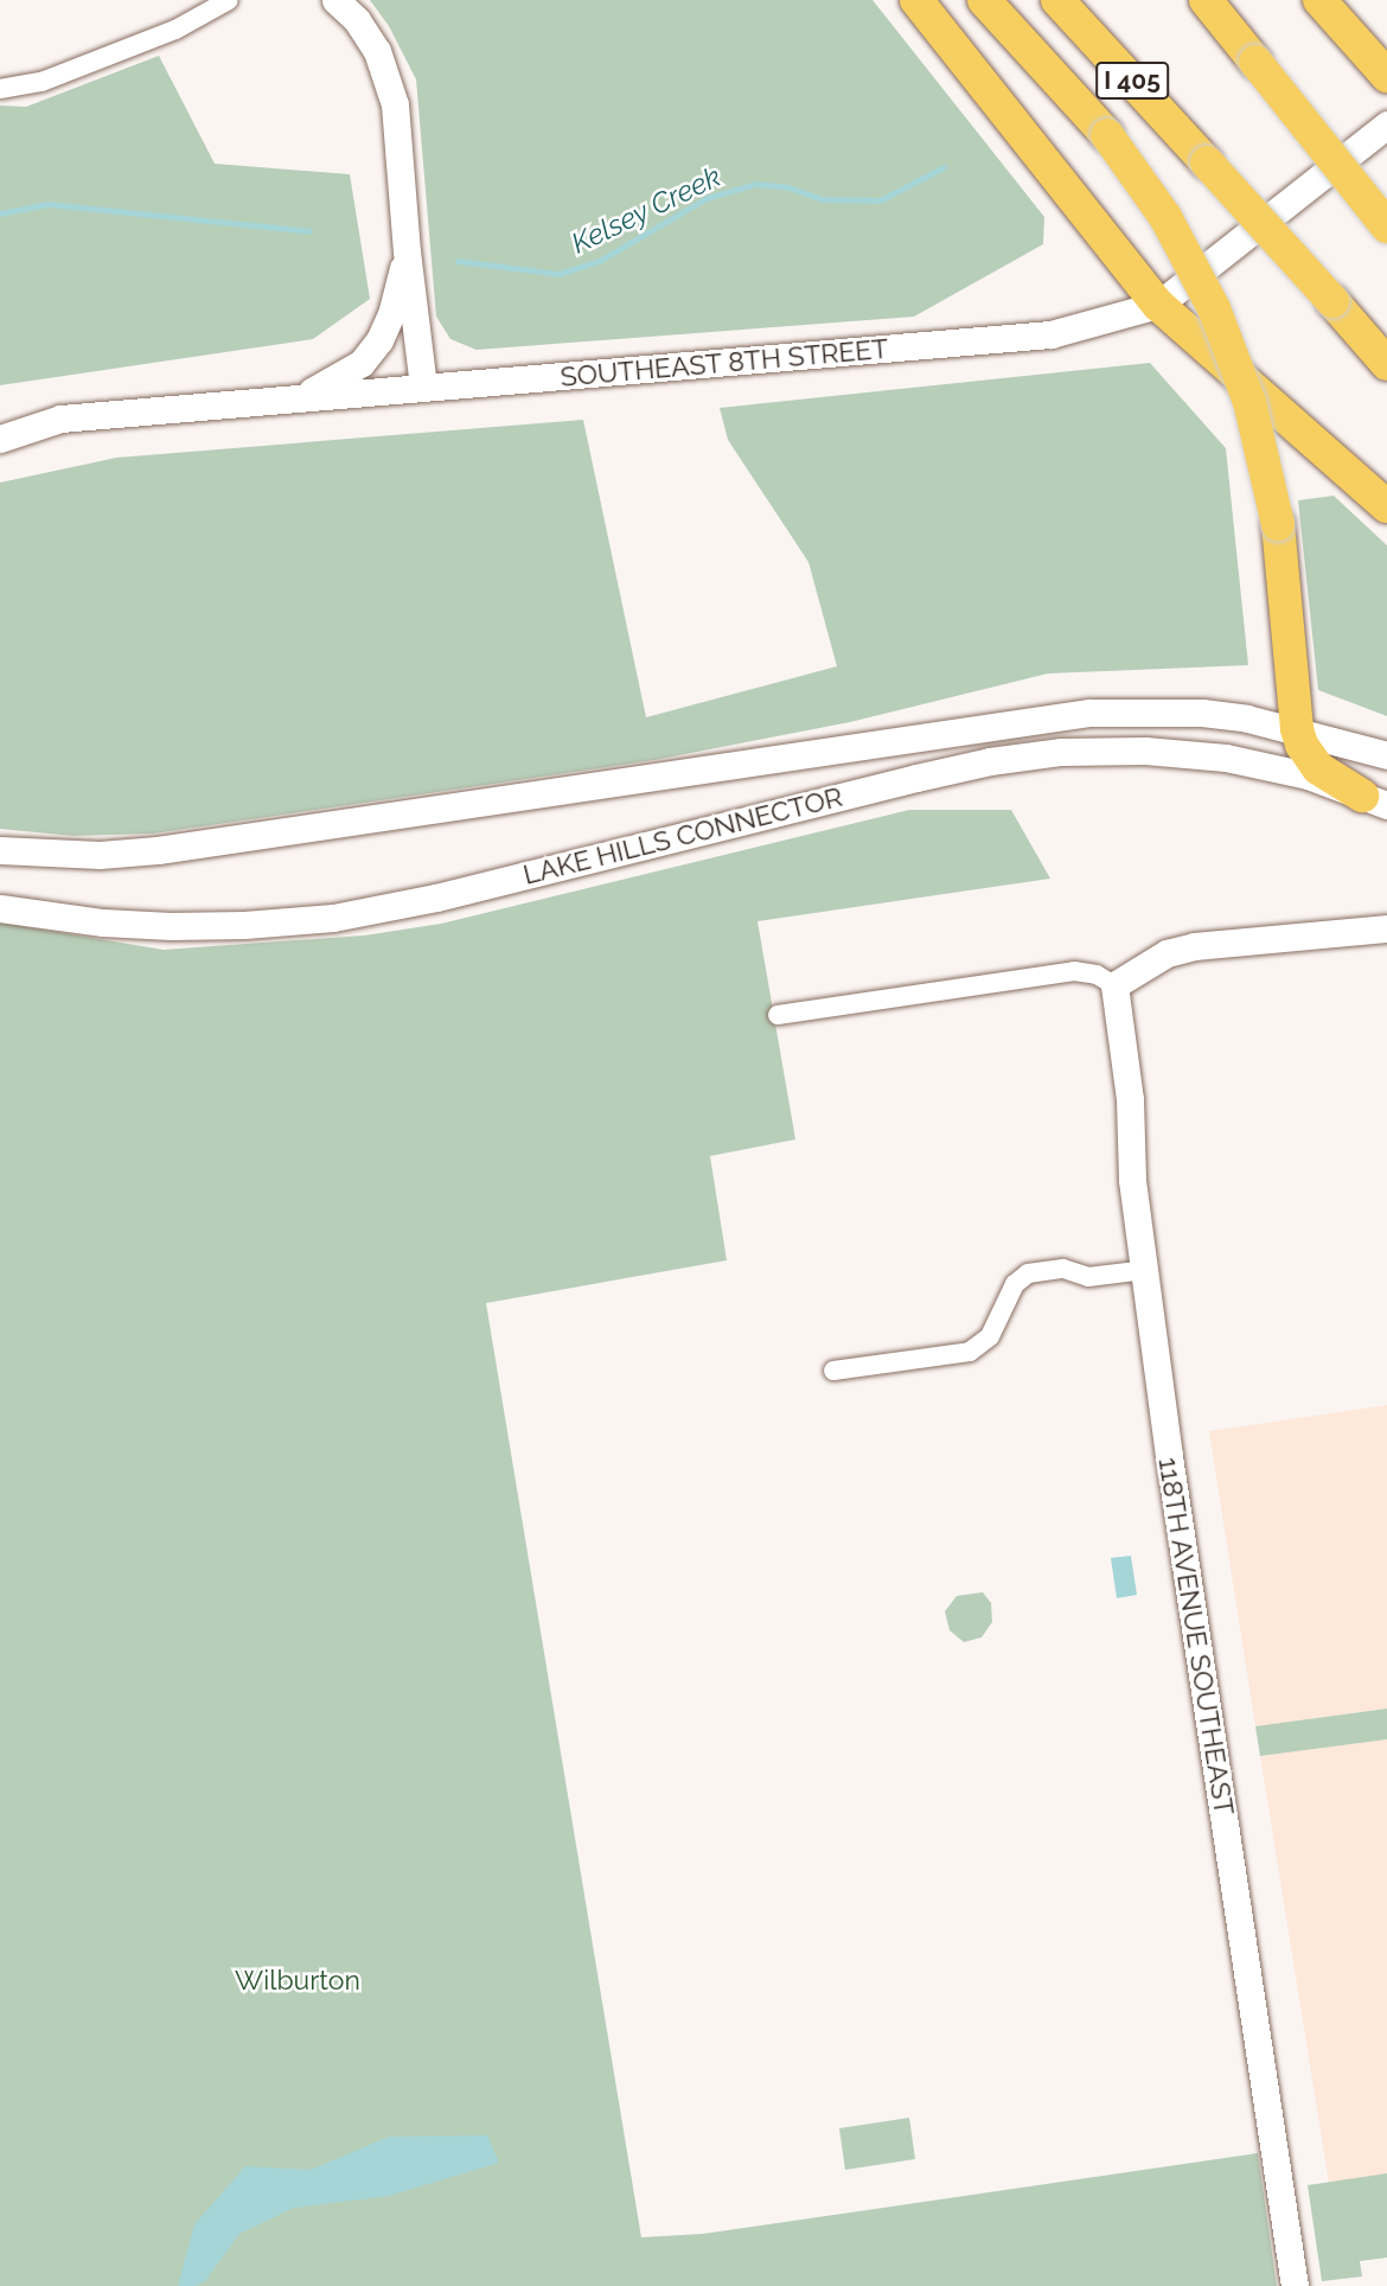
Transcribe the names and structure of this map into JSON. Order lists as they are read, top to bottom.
{
  "streets": {
    "highway": ["I 405"],
    "main road": ["SOUTHEAST 8TH STREET", "LAKE HILLS CONNECTOR", "118TH AVENUE SOUTHEAST"]
  },
  "water": ["Kelsey Creek"],
  "parks": ["Wilburton"]
}
